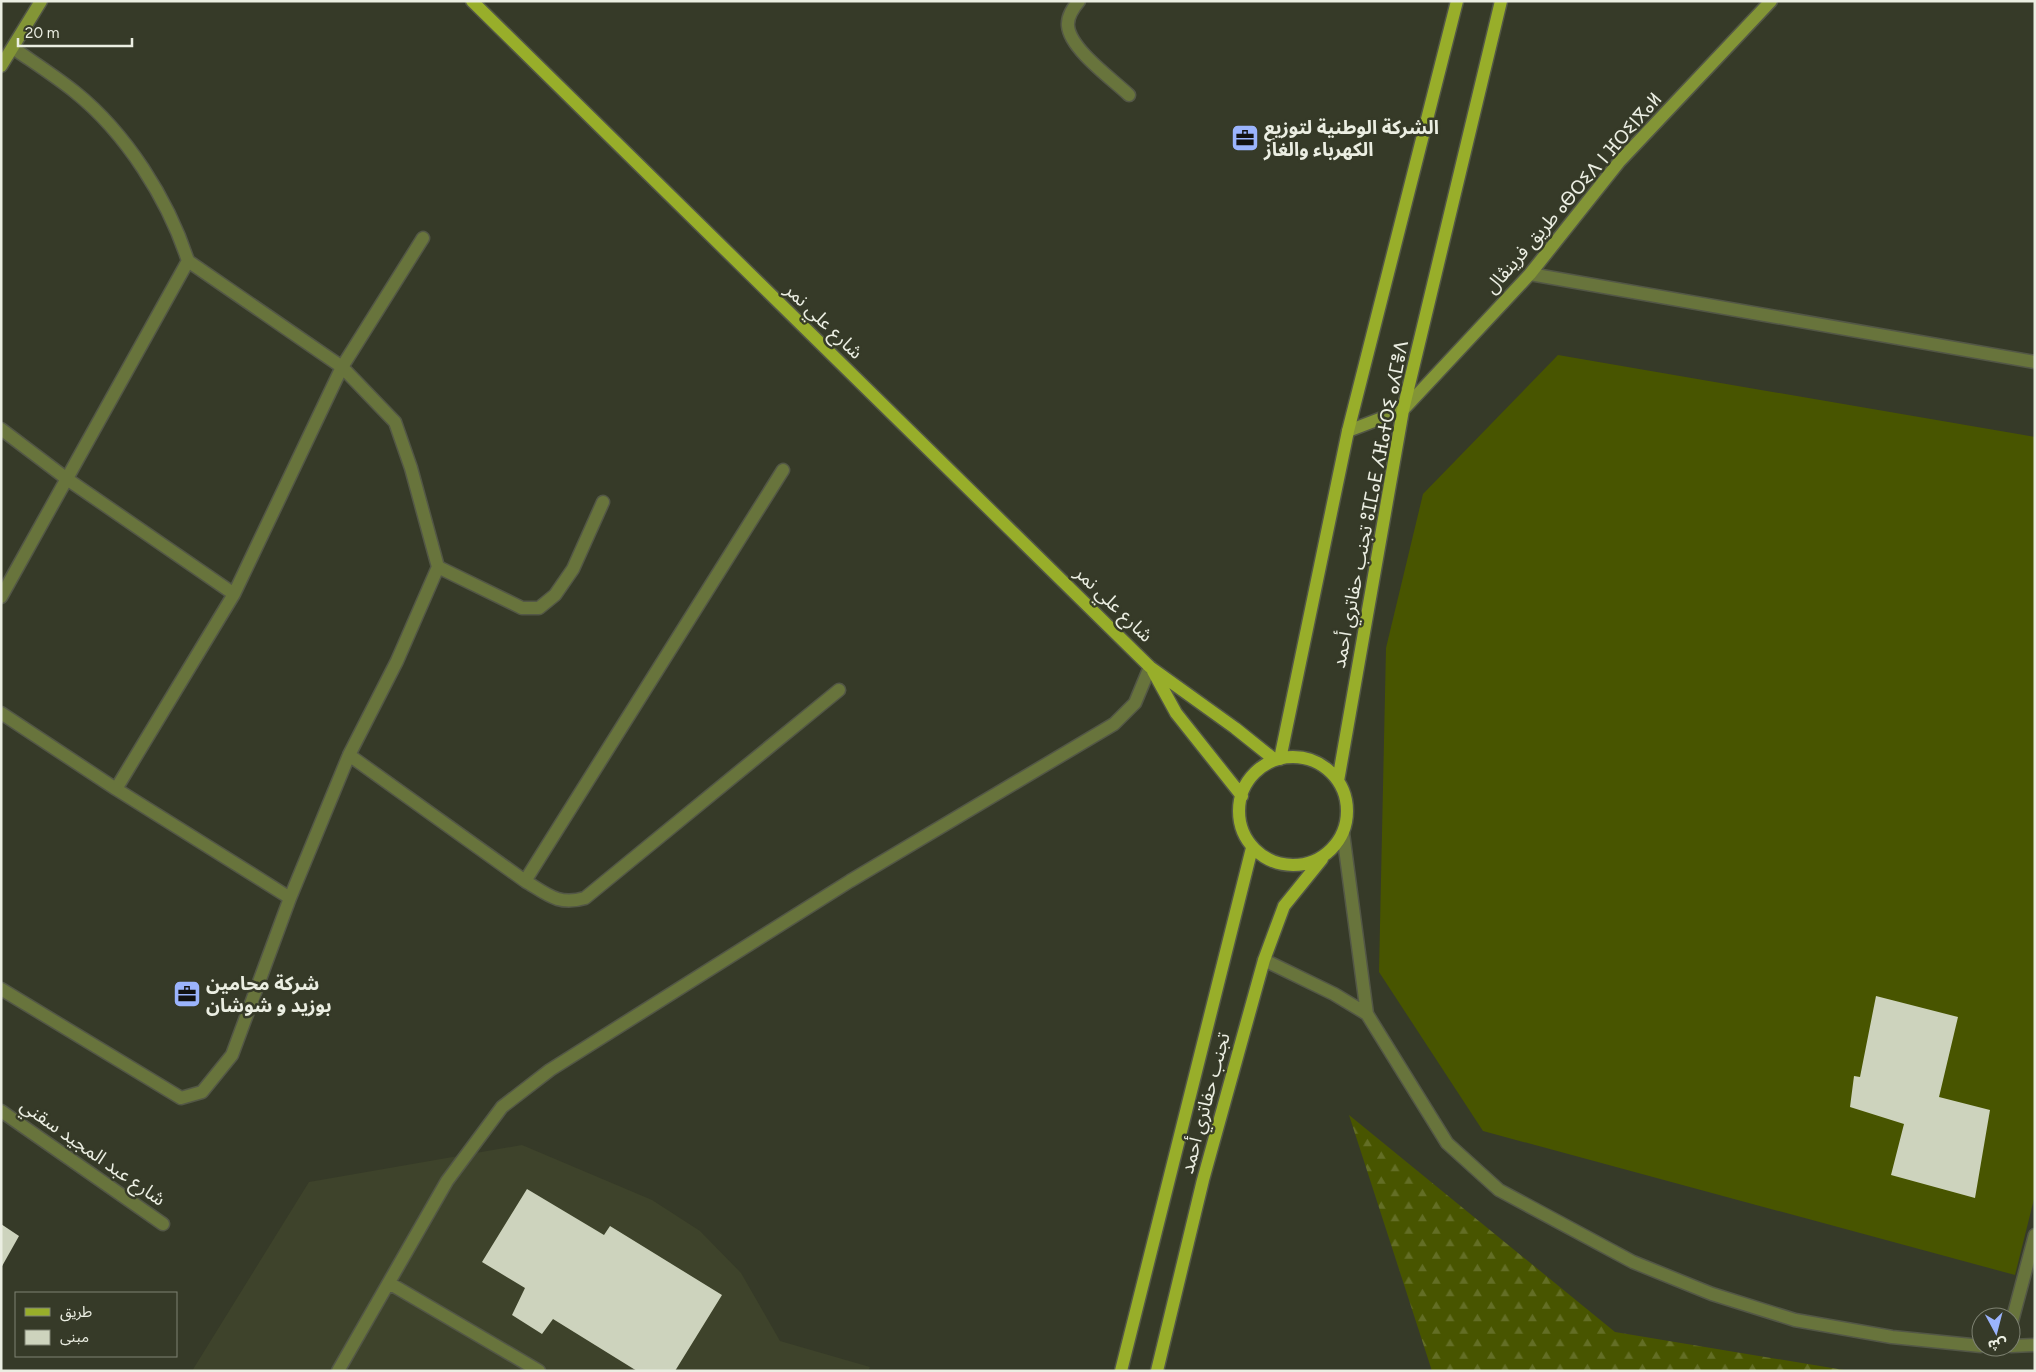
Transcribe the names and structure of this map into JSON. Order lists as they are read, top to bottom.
{
  "streets": {
    "main road": [
      "طريق فرينڨال ⴰⴱⵔⵉⴷ ⵏ ⴼⵔⵉⵏⴳⴰⵍ",
      "شارع علي نمر",
      "تجنب حفاتري أحمد ⵓⵊⵎⴰⴹ ⵃⴼⴰⵜⵔⵉ ⴰⵃⵎⴻⴷ",
      "تجنب حفاتري أحمد"
    ],
    "street": ["شارع عبد المجيد سقني"]
  },
  "crossings": [
    ["طريق فرينڨال ⴰⴱⵔⵉⴷ ⵏ ⴼⵔⵉⵏⴳⴰⵍ", "تجنب حفاتري أحمد ⵓⵊⵎⴰⴹ ⵃⴼⴰⵜⵔⵉ ⴰⵃⵎⴻⴷ"],
    ["شارع علي نمر", "تجنب حفاتري أحمد ⵓⵊⵎⴰⴹ ⵃⴼⴰⵜⵔⵉ ⴰⵃⵎⴻⴷ"],
    ["شارع علي نمر", "تجنب حفاتري أحمد"],
    ["تجنب حفاتري أحمد ⵓⵊⵎⴰⴹ ⵃⴼⴰⵜⵔⵉ ⴰⵃⵎⴻⴷ", "تجنب حفاتري أحمد"]
  ],
  "places": {
    "office": ["الشركة الوطنية لتوزيع الكهرباء والغاز", "شركة محامين بوزيد و شوشان"]
  },
  "legend": ["طريق", "مبنى"],
  "scale_bar": "20 m",
  "north": "bottom"
}
